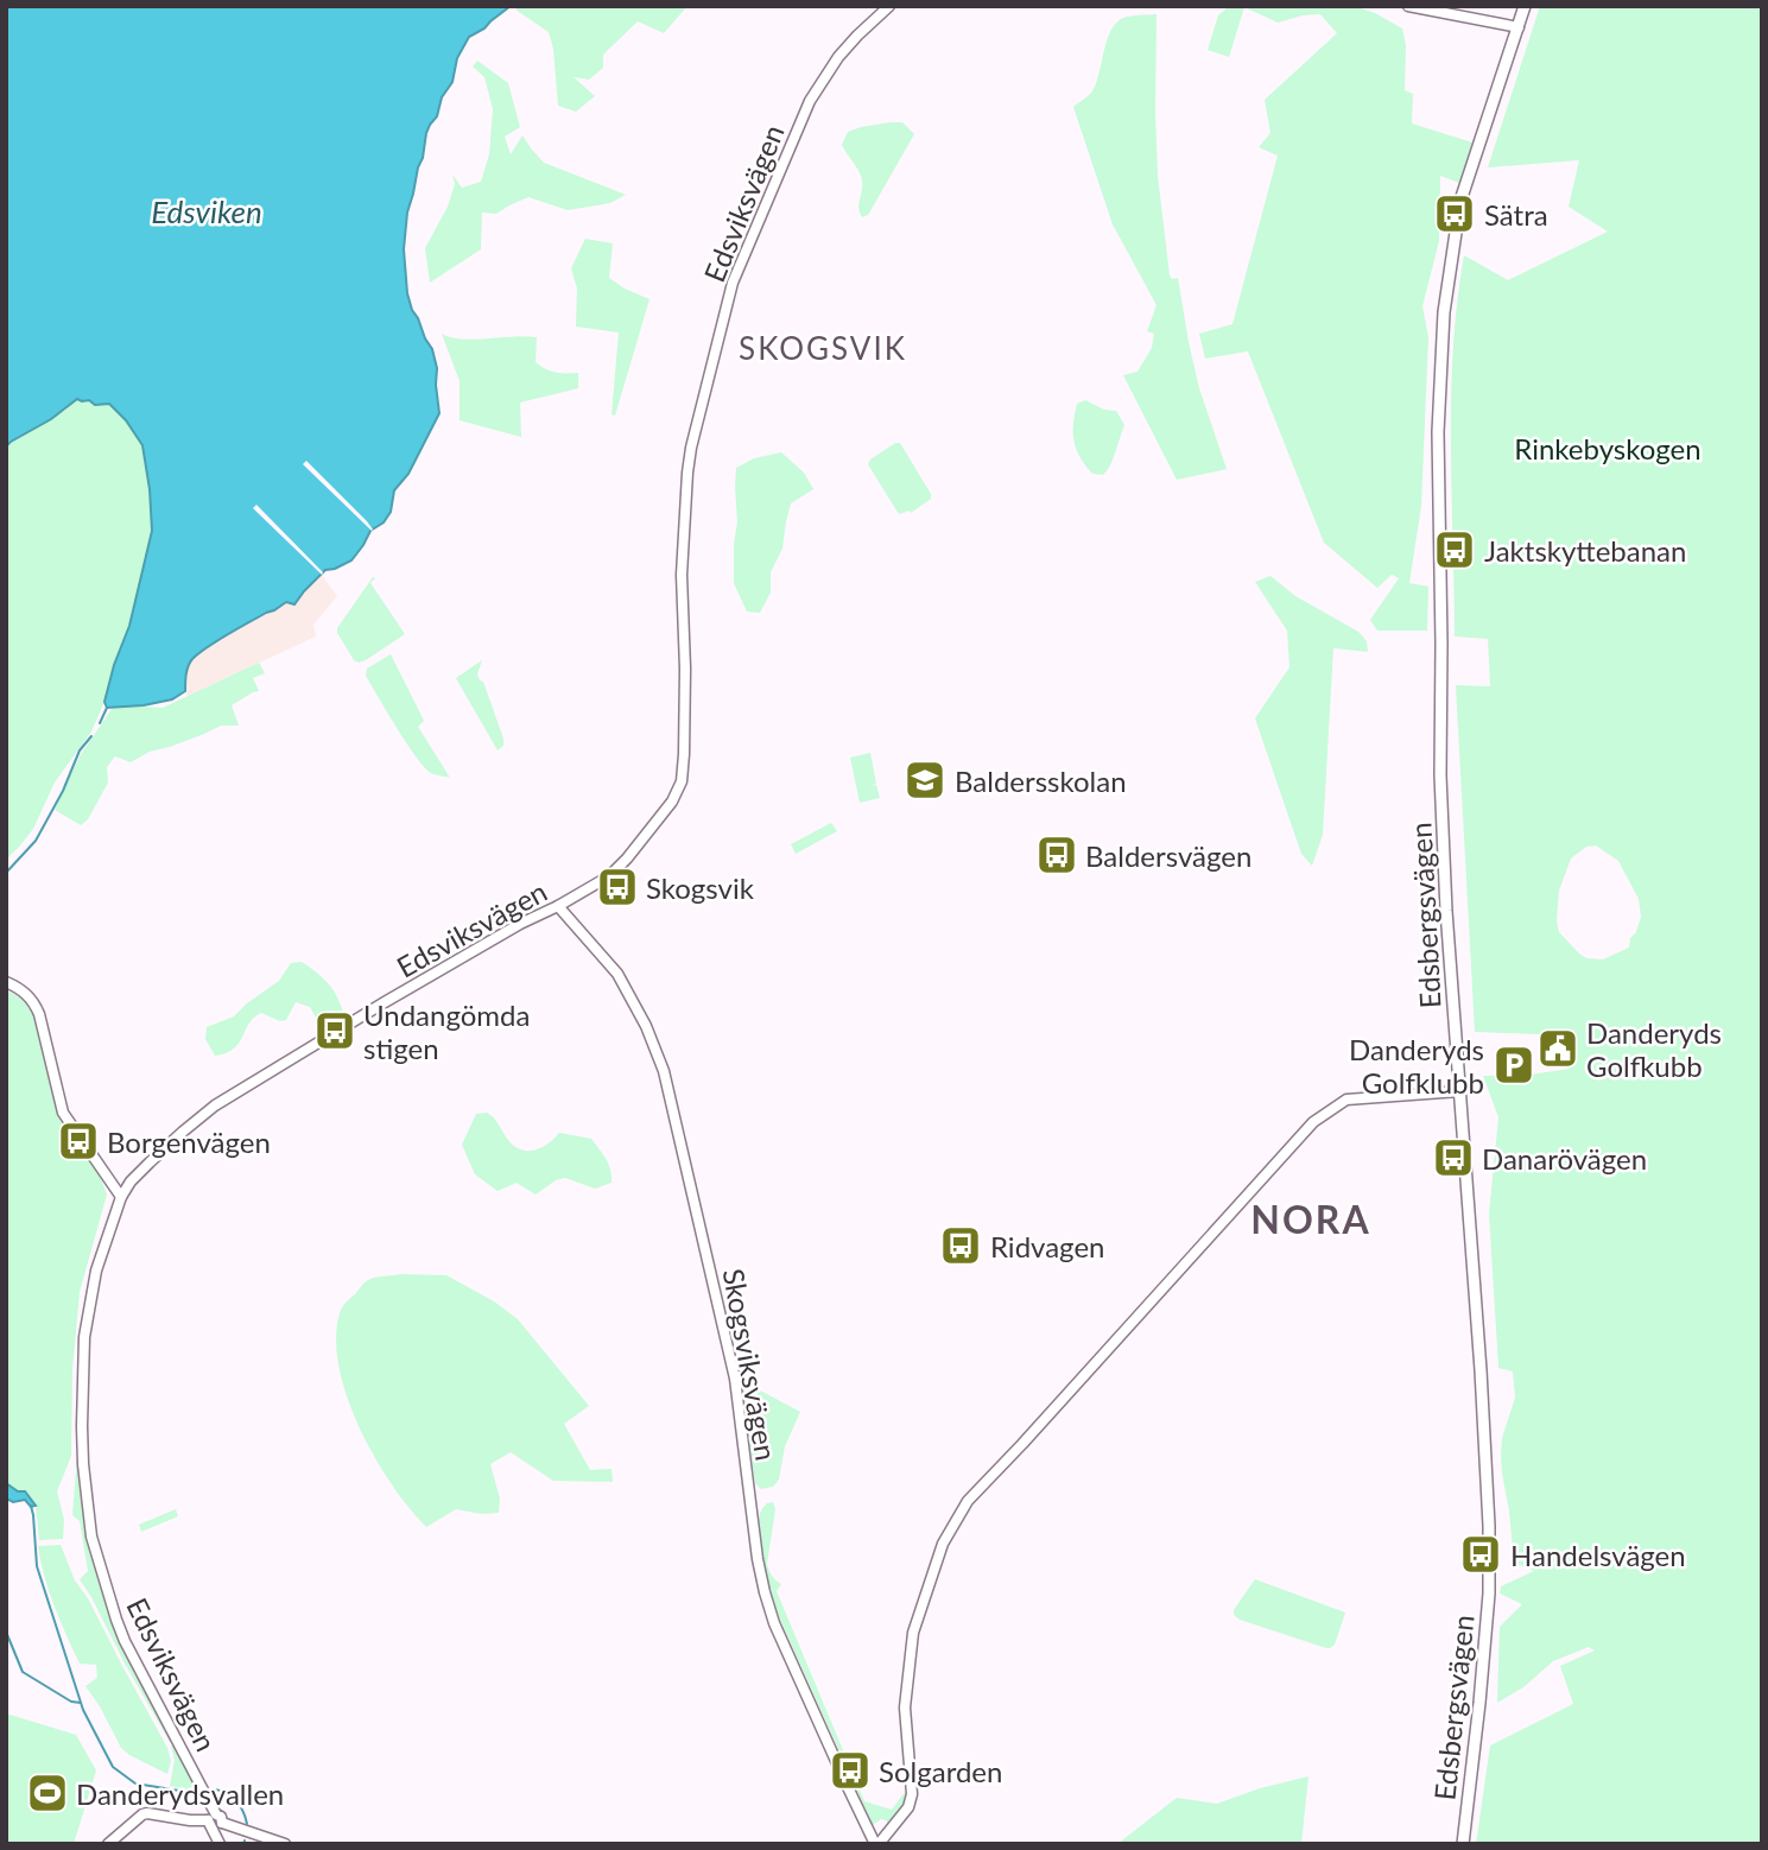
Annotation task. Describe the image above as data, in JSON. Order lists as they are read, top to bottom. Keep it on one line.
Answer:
{"streets":{"main road":["Edsbergsvägen"],"street":["Edsviksvägen","Skogsviksvägen"]},"crossings":[["Edsviksvägen","Skogsviksvägen"]],"districts":["SKOGSVIK","NORA"],"water":["Edsviken"],"parks":["Rinkebyskogen"],"places":{"bus stop":["Sätra","Jaktskyttebanan","Baldersvägen","Skogsvik","Undangömda stigen","Borgenvägen","Danarövägen","Ridvagen","Handelsvägen","Solgarden"],"school or university":["Baldersskolan"],"public building":["Danderyds Golfkubb"],"parking":["Danderyds Golfklubb"],"sports":["Danderydsvallen"]}}
